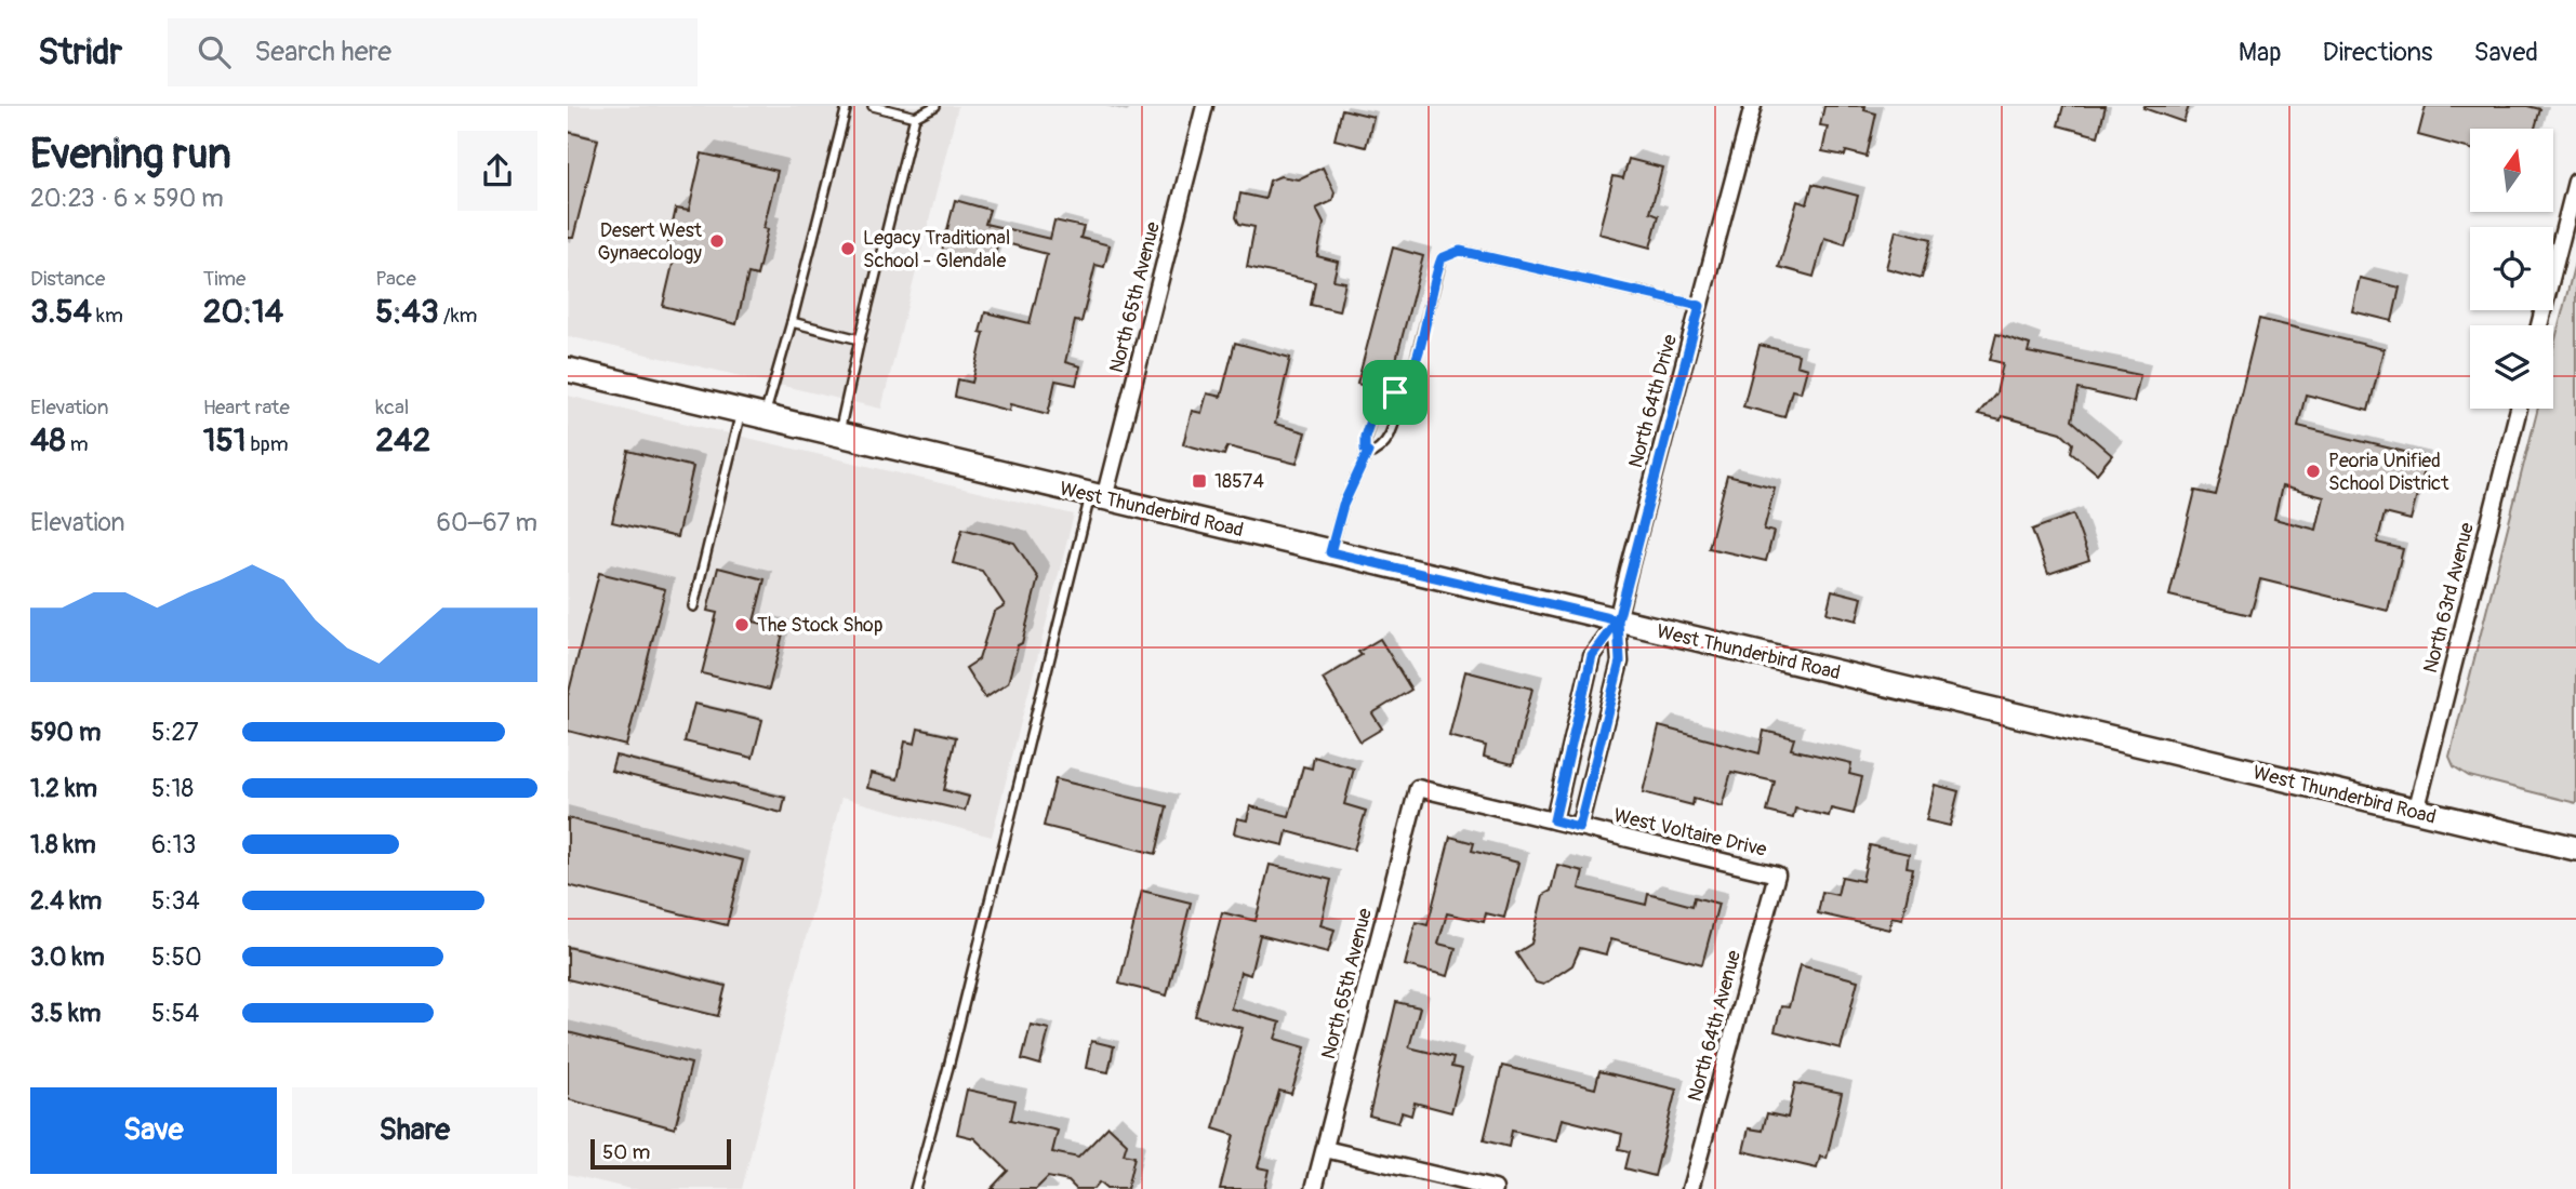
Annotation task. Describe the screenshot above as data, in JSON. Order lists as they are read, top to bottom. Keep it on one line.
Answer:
{"streets":{"main road":["West Thunderbird Road"],"street":["North 65th Avenue","North 64th Drive","North 63rd Avenue","West Voltaire Drive","North 64th Avenue"]},"crossings":[["North 65th Avenue","West Thunderbird Road"],["North 65th Avenue","West Voltaire Drive"],["North 64th Drive","West Thunderbird Road"],["North 64th Drive","West Voltaire Drive"],["West Thunderbird Road","North 63rd Avenue"],["West Voltaire Drive","North 64th Avenue"]],"places":{"other":["Desert West Gynaecology","Legacy Traditional School - Glendale","Peoria Unified School District","The Stock Shop"],"transit":["18574"]},"scale_bar":"50 m","north":"top","page":{"header":"Stridr","search":"Search here","nav":["Map","Directions","Saved"],"heading":["Evening run","20:23 · 6 × 590 m"],"stats":[["Distance","3.54 km"],["Time","20:14"],["Pace","5:43 /km"],["Elevation","48 m"],["Heart rate","151 bpm"],["kcal","242"]],"chart":["Elevation","60–67 m"],"list":[{"name":"590 m","note":"5:27"},{"name":"1.2 km","note":"5:18"},{"name":"1.8 km","note":"6:13"},{"name":"2.4 km","note":"5:34"},{"name":"3.0 km","note":"5:50"},{"name":"3.5 km","note":"5:54"}],"buttons":["Save","Share"],"scale":"50 m"}}
